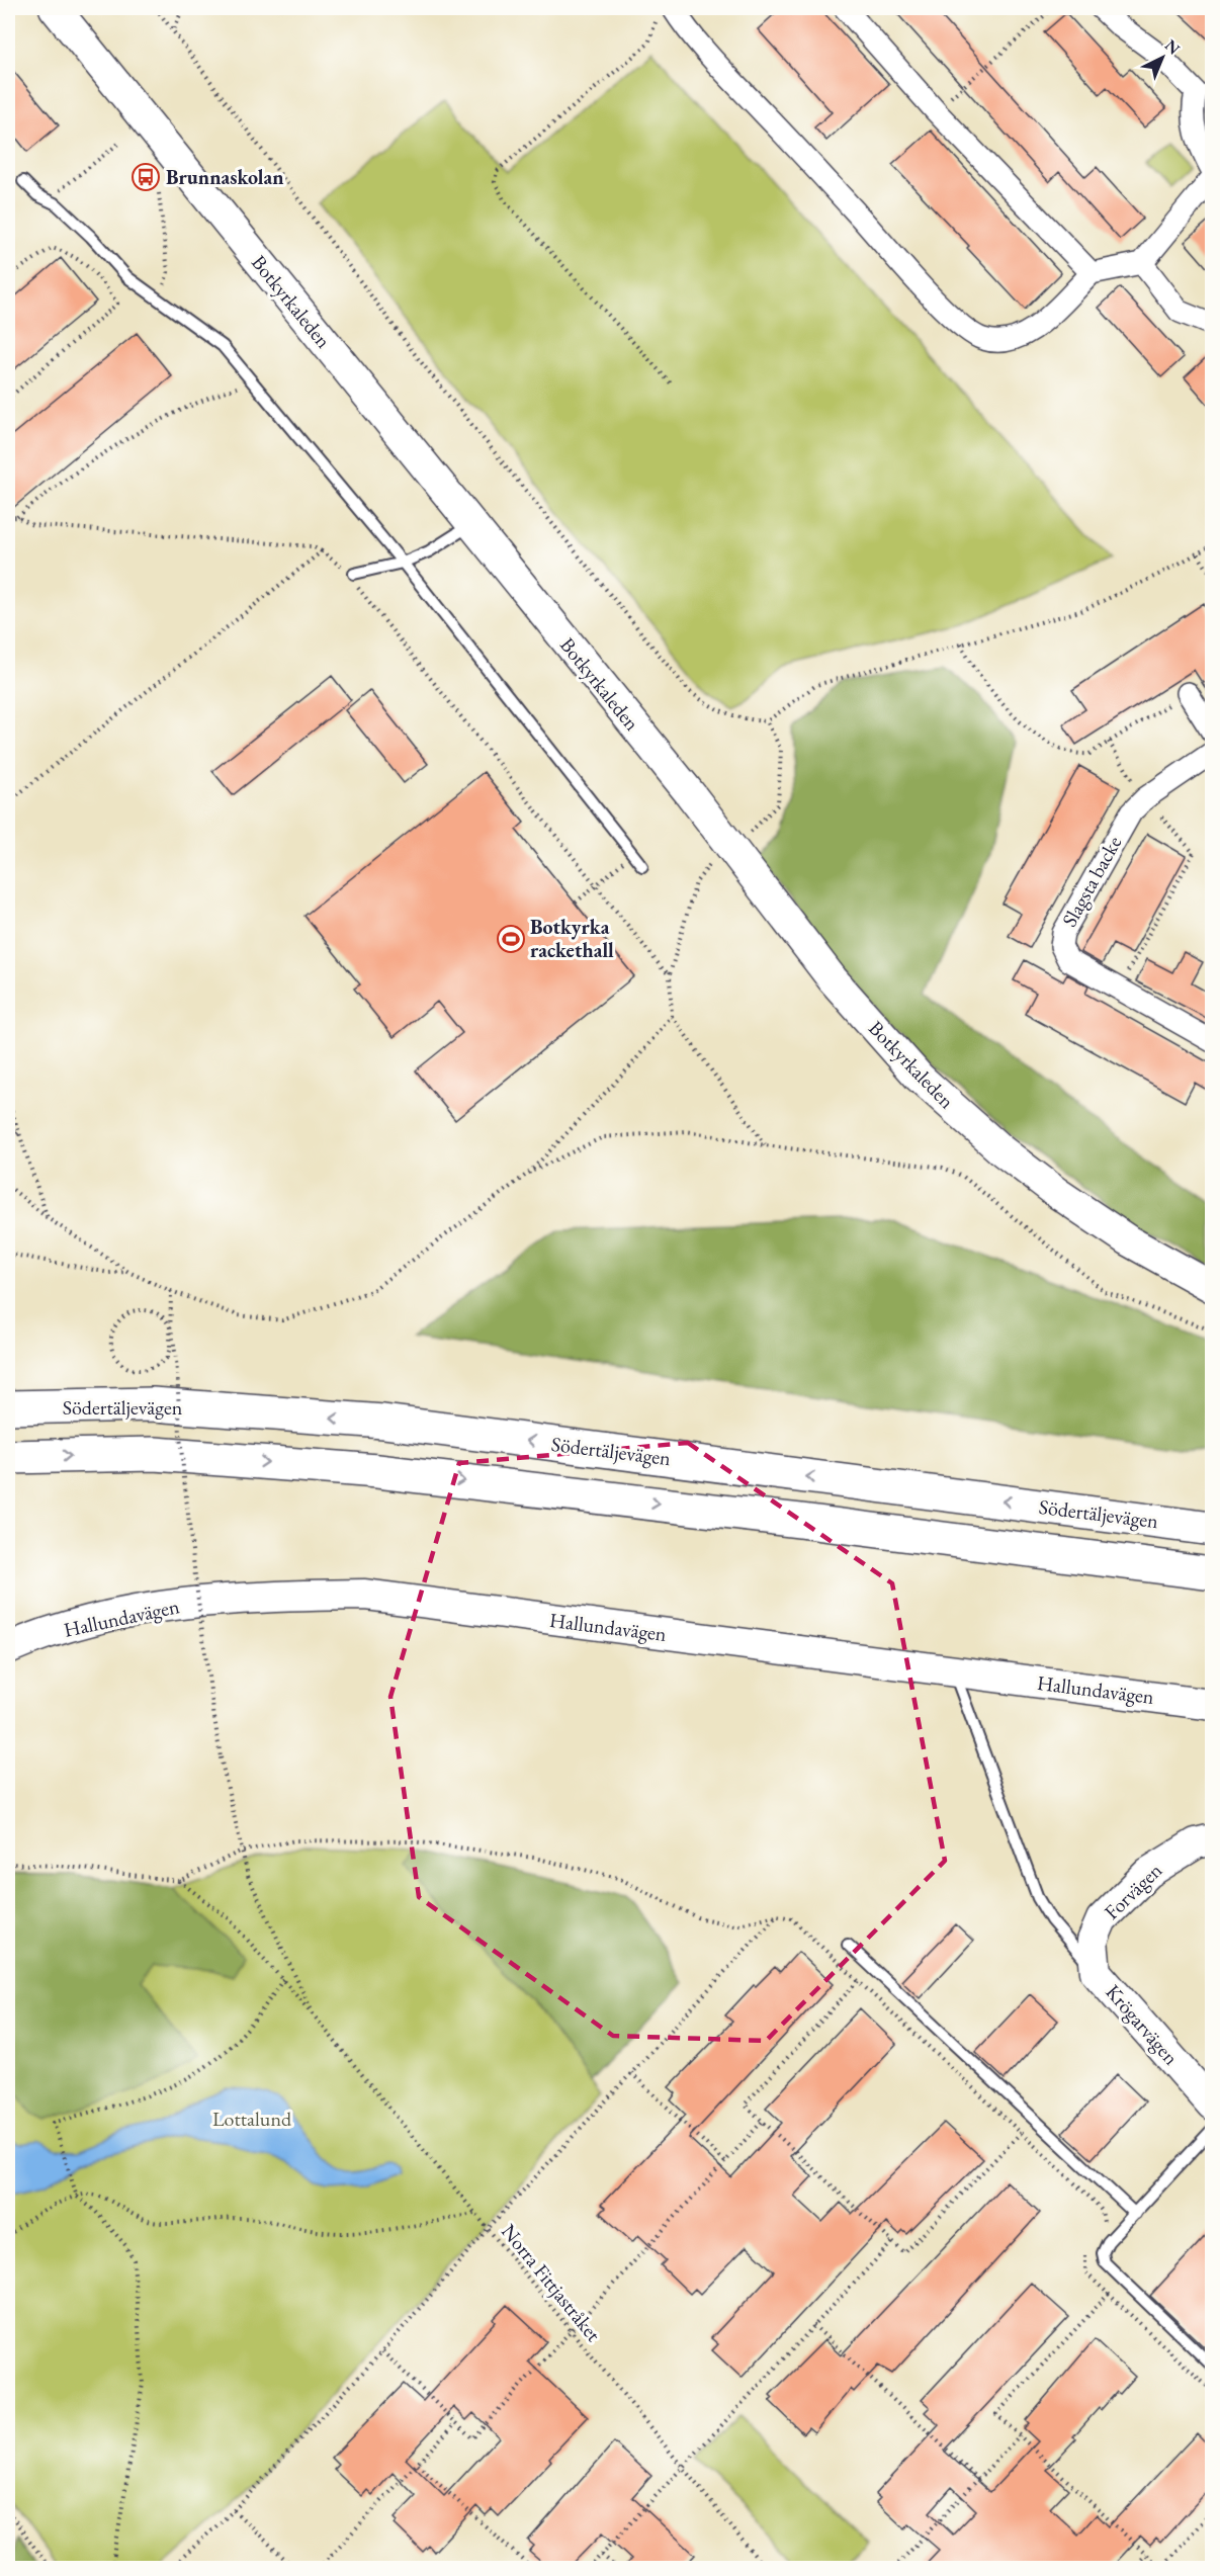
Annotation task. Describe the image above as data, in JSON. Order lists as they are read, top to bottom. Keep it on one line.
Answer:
{"streets":{"highway":["Södertäljevägen"],"main road":["Botkyrkaleden","Hallundavägen","Forvägen","Krögarvägen"],"street":["Slagsta backe"],"path":["Norra Fittjastråket"]},"crossings":[["Forvägen","Krögarvägen"]],"parks":["Lottalund"],"places":{"bus stop":["Brunnaskolan"],"sports":["Botkyrka rackethall"]},"north":"top right"}
